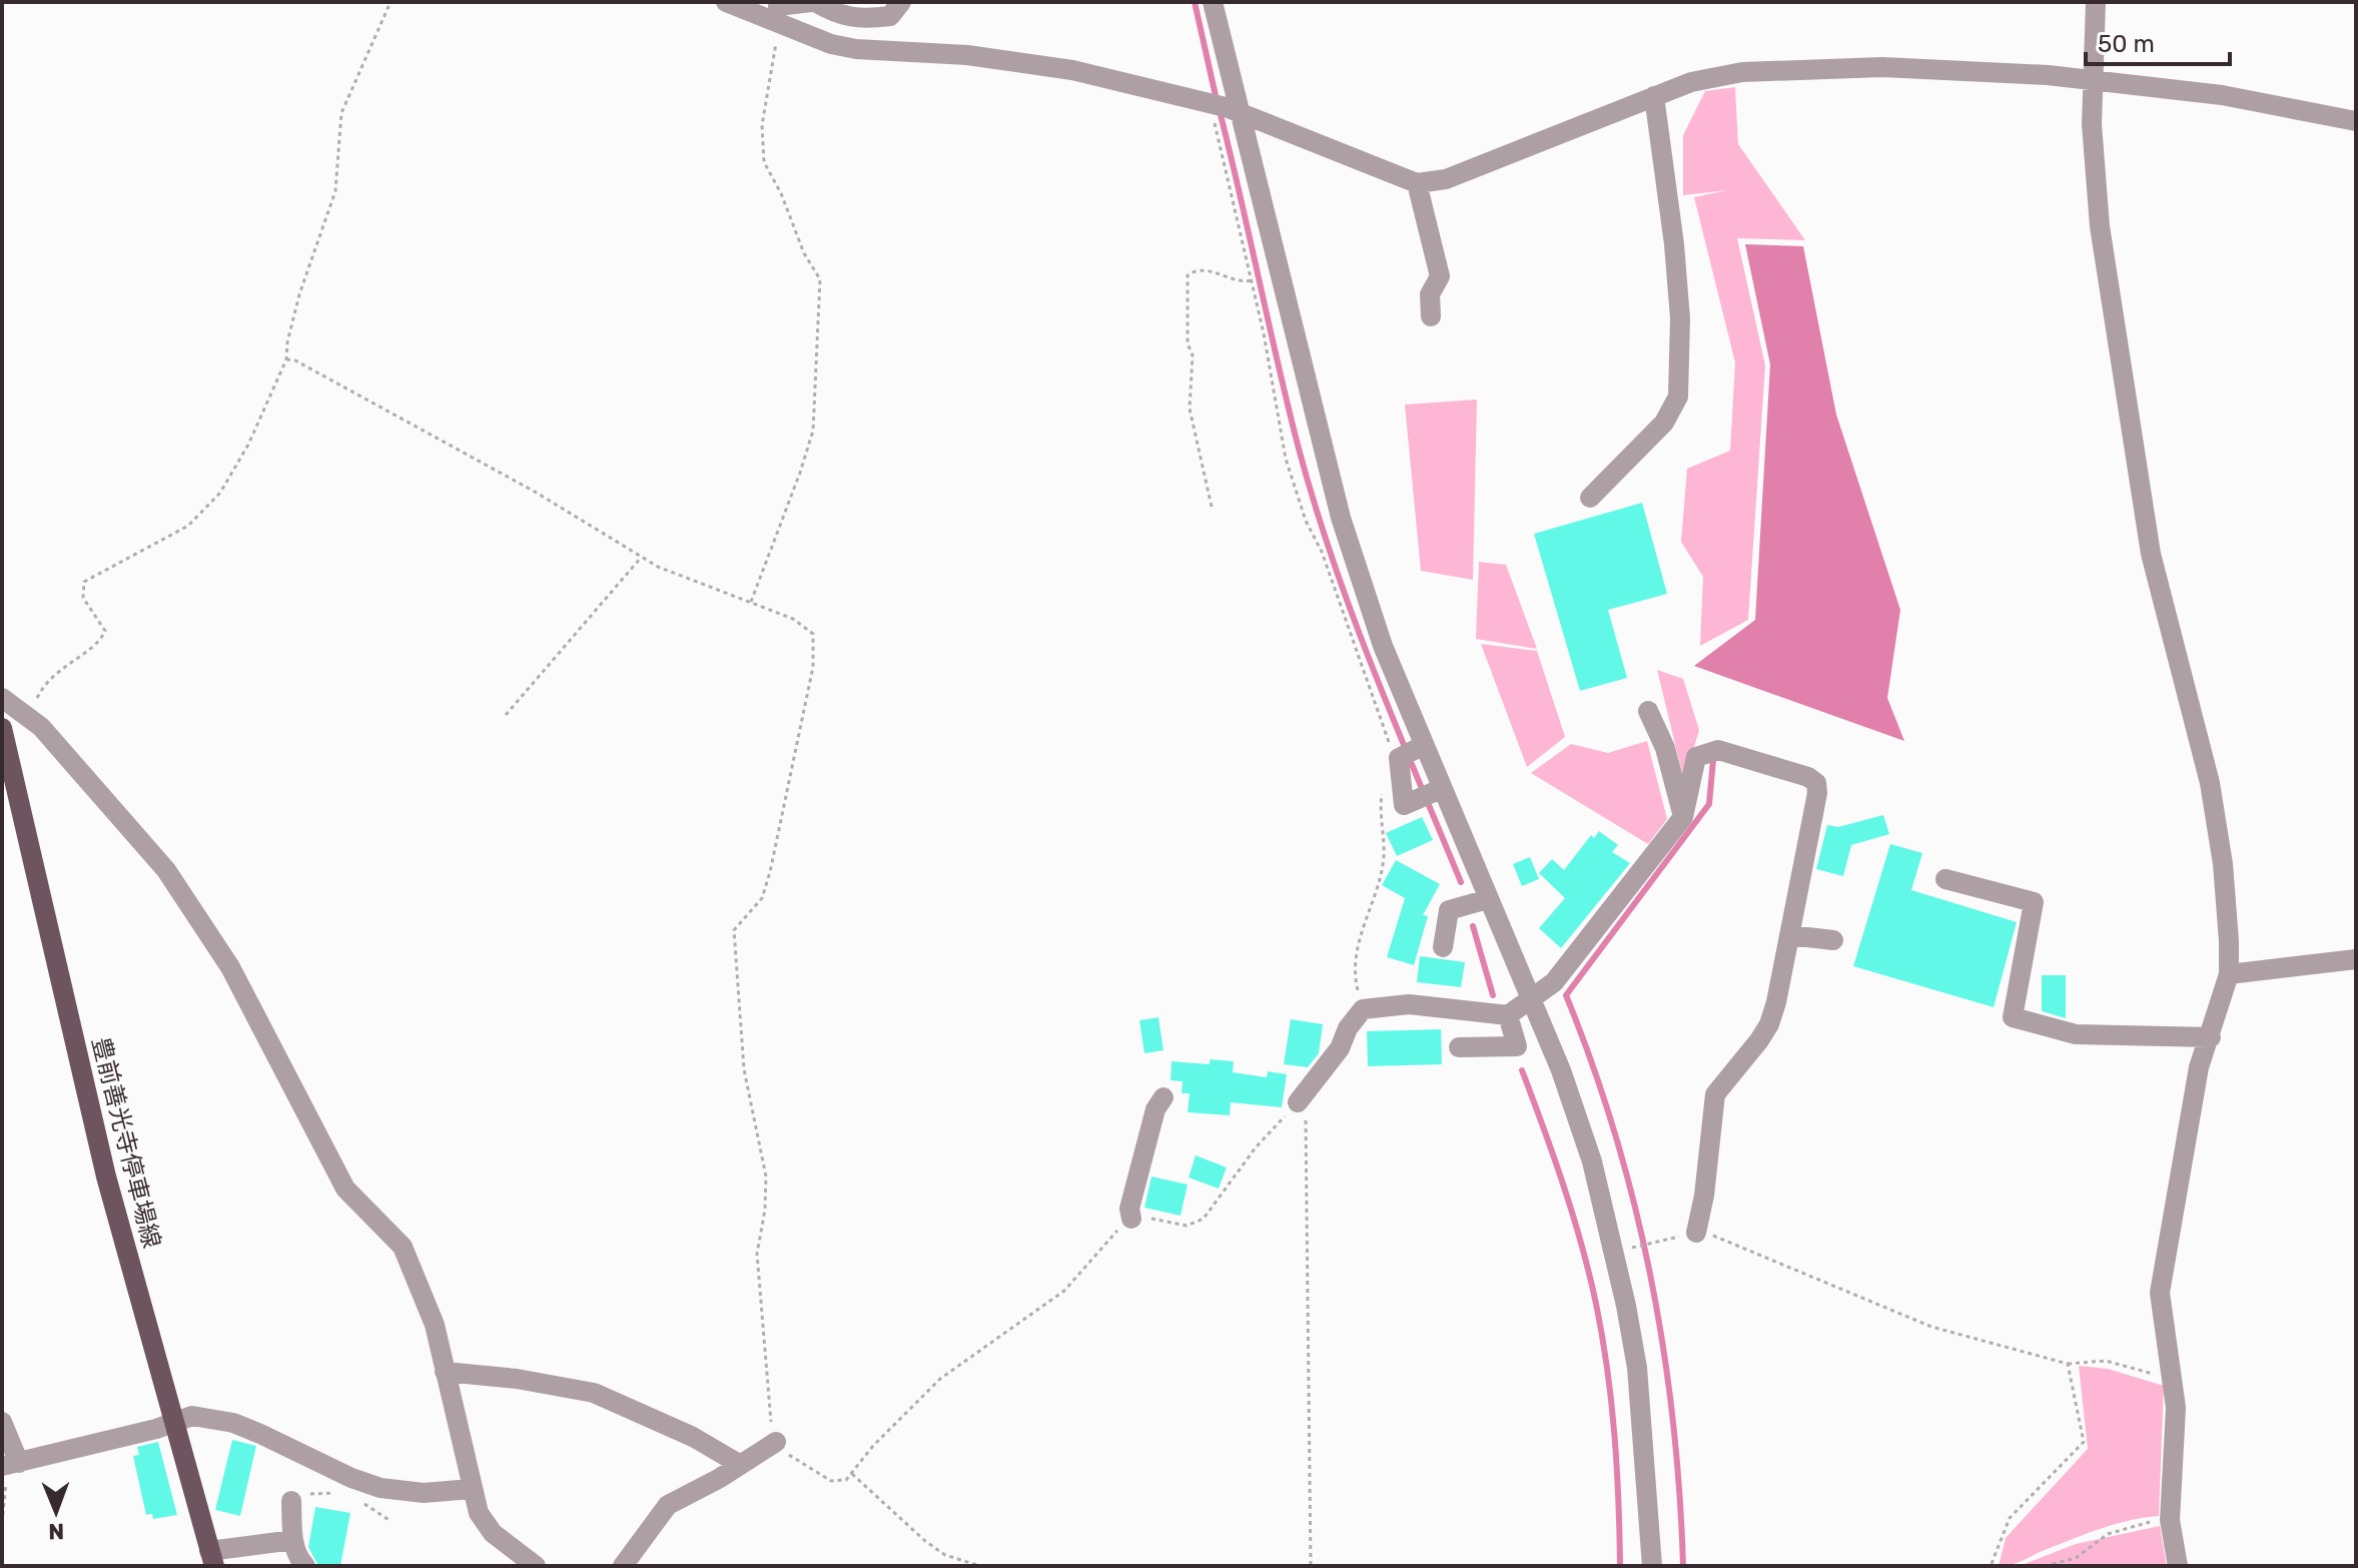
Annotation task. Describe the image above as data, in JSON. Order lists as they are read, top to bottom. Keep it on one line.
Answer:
{"streets":{"main road":["豊前善光寺停車場線"]},"scale_bar":"50 m","north":"bottom"}
